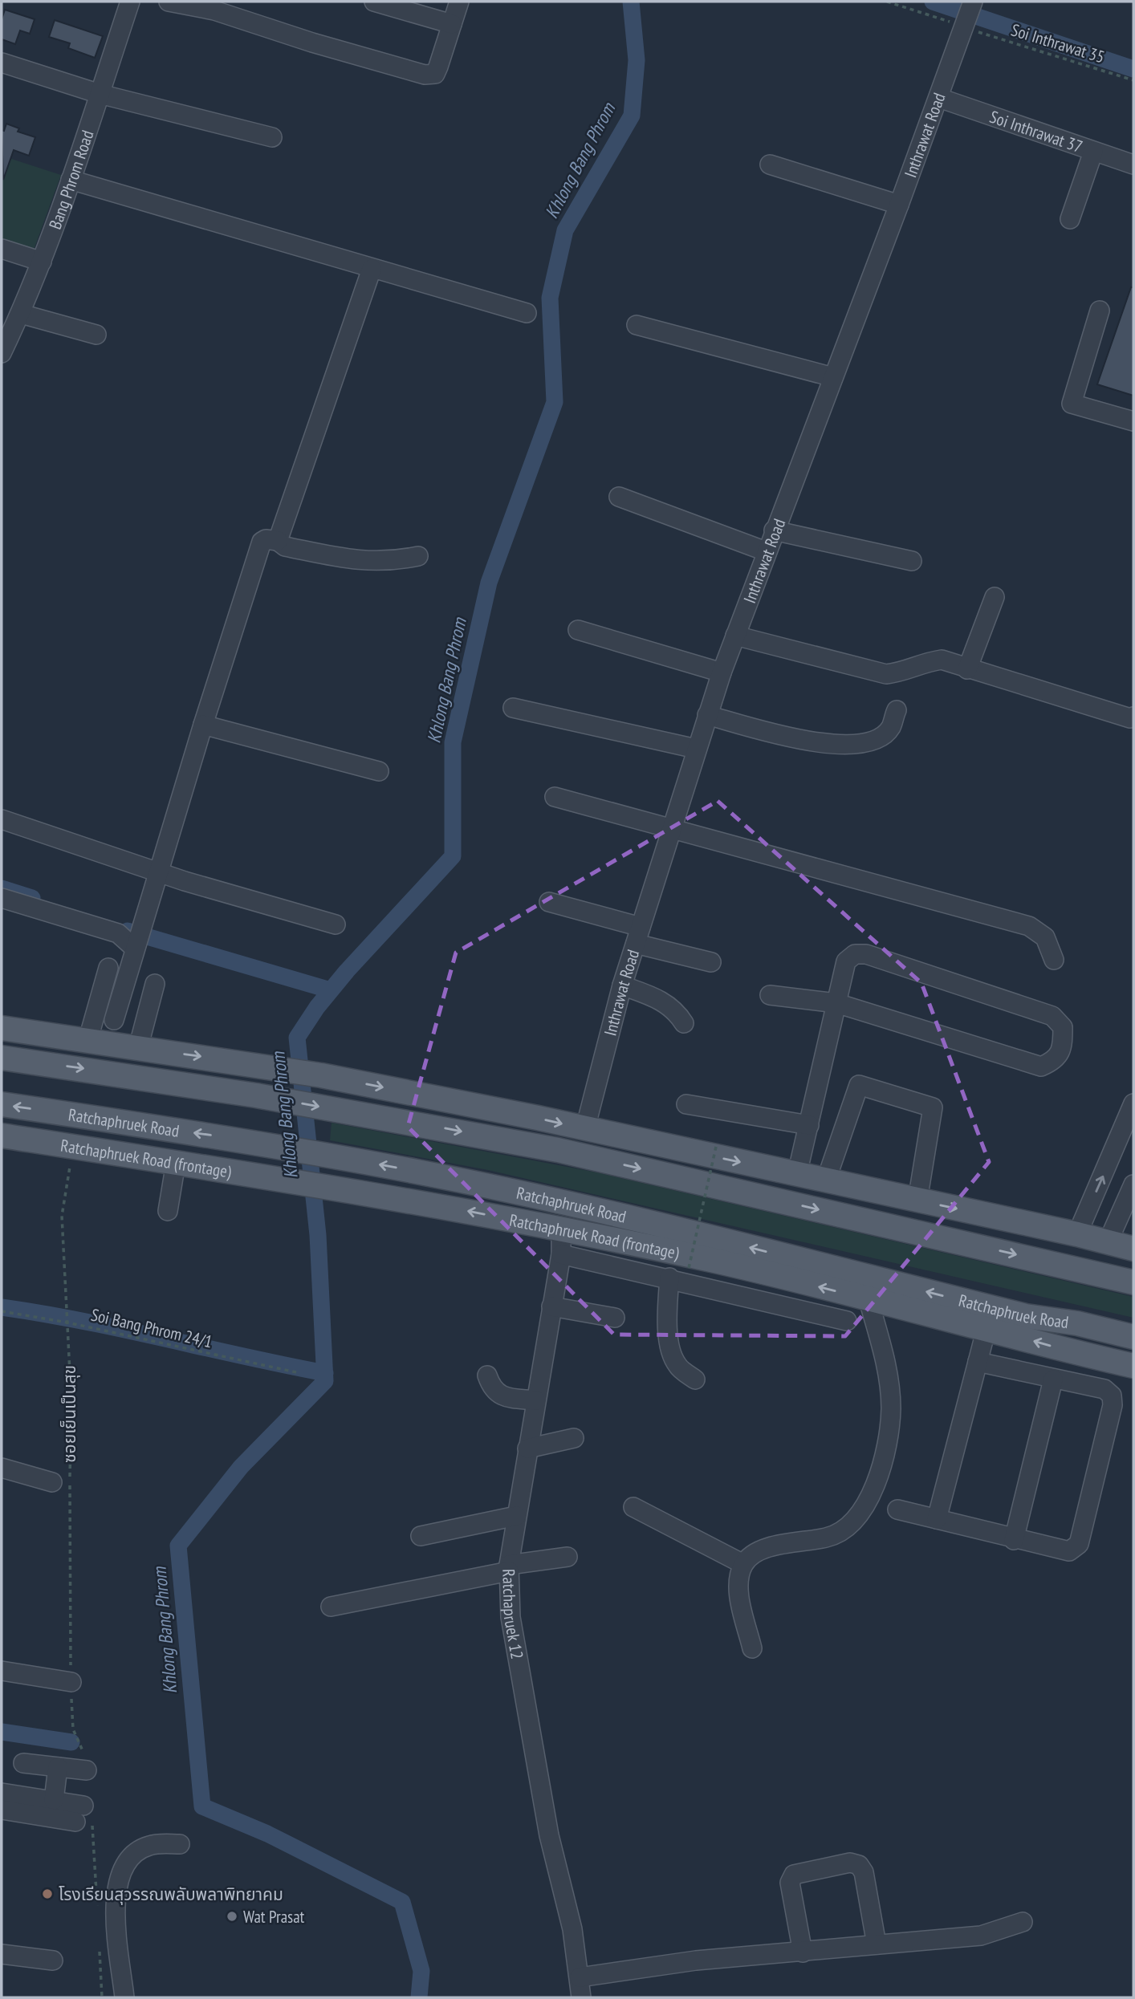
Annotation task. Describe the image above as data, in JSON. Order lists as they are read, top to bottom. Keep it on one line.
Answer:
{"streets":{"main road":["Ratchaphruek Road","Ratchaphruek Road (frontage)"],"street":["Soi Inthrawat 37","Inthrawat Road","Bang Phrom Road","Ratchapruek 12"],"path":["Soi Inthrawat 35","Soi Bang Phrom 24/1","ซอยเย็นเป็นสุข"]},"crossings":[["Soi Inthrawat 35","Inthrawat Road"],["Soi Inthrawat 37","Inthrawat Road"],["Ratchaphruek Road (frontage)","ซอยเย็นเป็นสุข"],["Ratchaphruek Road (frontage)","Ratchapruek 12"],["Soi Bang Phrom 24/1","ซอยเย็นเป็นสุข"]],"water":["Khlong Bang Phrom"],"places":["โรงเรียนสุวรรณพลับพลาพิทยาคม","Wat Prasat"]}
